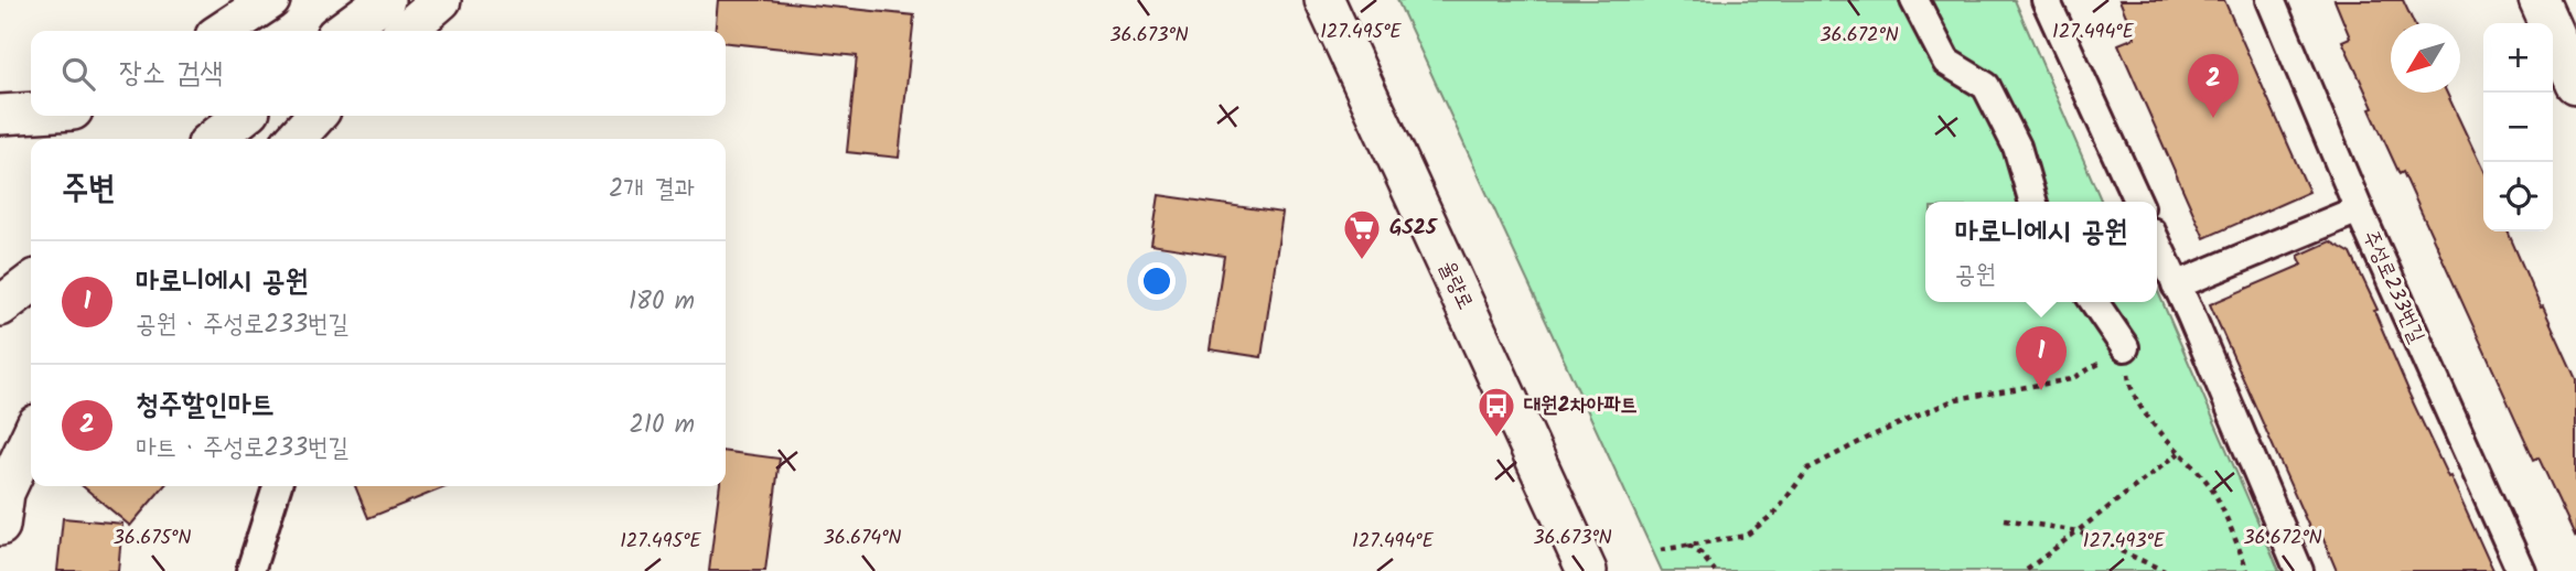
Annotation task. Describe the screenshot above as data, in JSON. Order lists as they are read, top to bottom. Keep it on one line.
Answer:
{"streets":{"street":["율량로","주성로233번길"]},"places":{"supermarket":["GS25"],"bus stop":["대원2차아파트"]},"north":"bottom left","page":{"map_buttons":["+","−"],"search":"장소 검색","pins":["2","1"],"heading":["주변","2개 결과"],"popup":["마로니에시 공원","공원"],"list":[{"mark":"1","name":"마로니에시 공원","note":"공원 · 주성로233번길","value":"180 m"},{"mark":"2","name":"청주할인마트","note":"마트 · 주성로233번길","value":"210 m"}]},"coordinates":["127.495°E","127.494°E","36.673°N","36.672°N","36.675°N","36.674°N","127.493°E"]}
